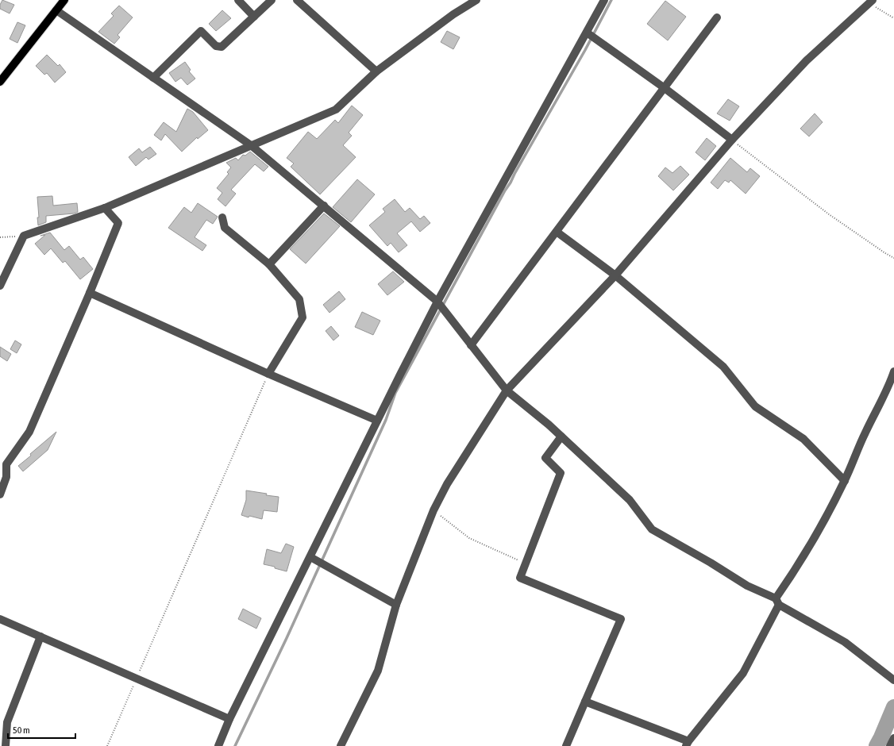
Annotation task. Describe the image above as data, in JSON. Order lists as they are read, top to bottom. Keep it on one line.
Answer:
{"scale_bar":"50 m"}
